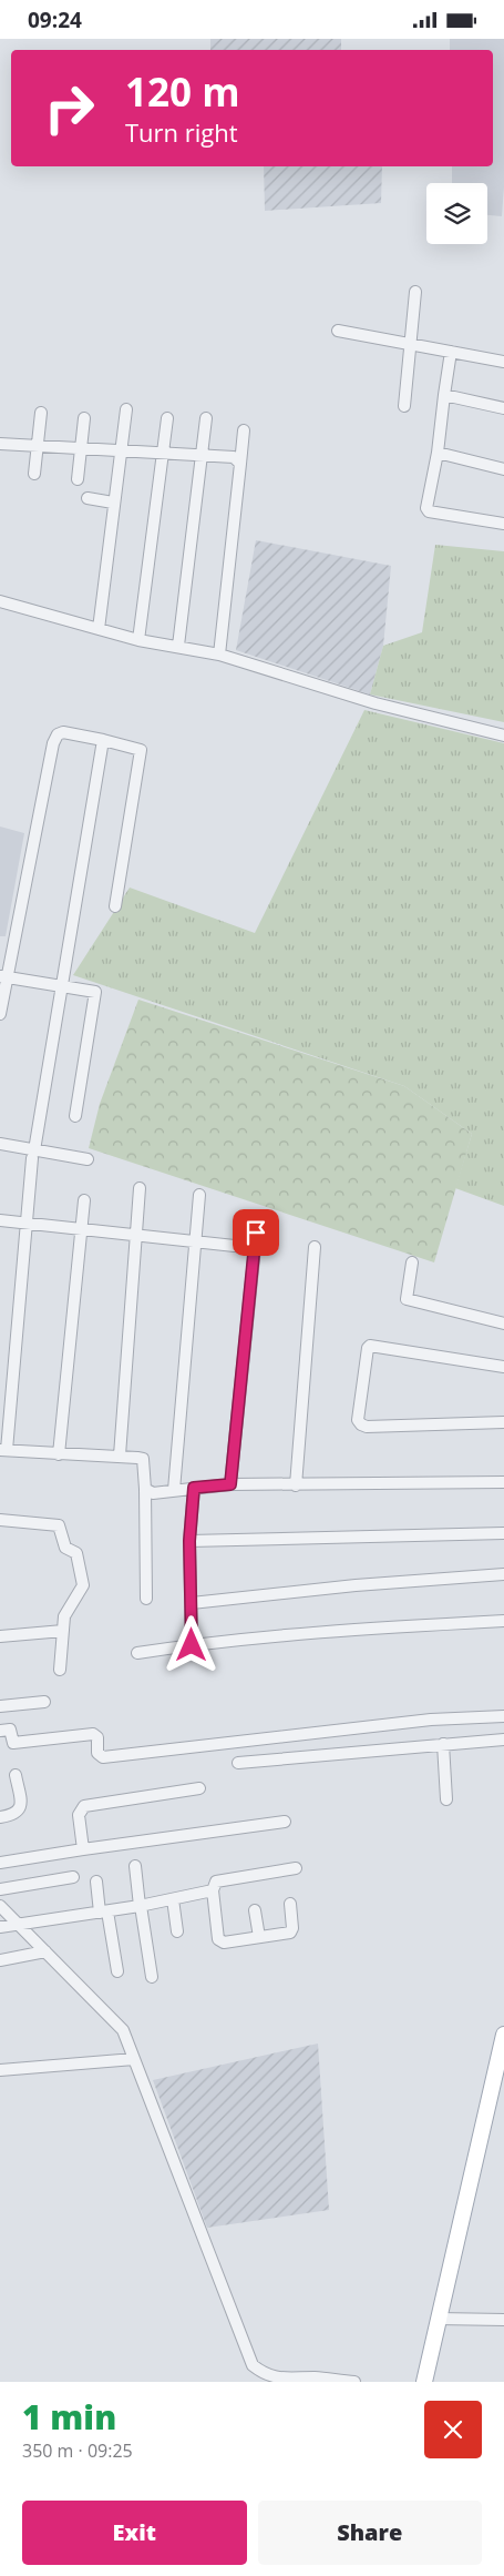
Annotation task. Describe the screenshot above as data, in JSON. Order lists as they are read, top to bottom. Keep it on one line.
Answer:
{"page":{"status":"09:24","turn":["120 m","Turn right"],"heading":["1 min","350 m · 09:25"],"buttons":["Exit","Share"]}}
